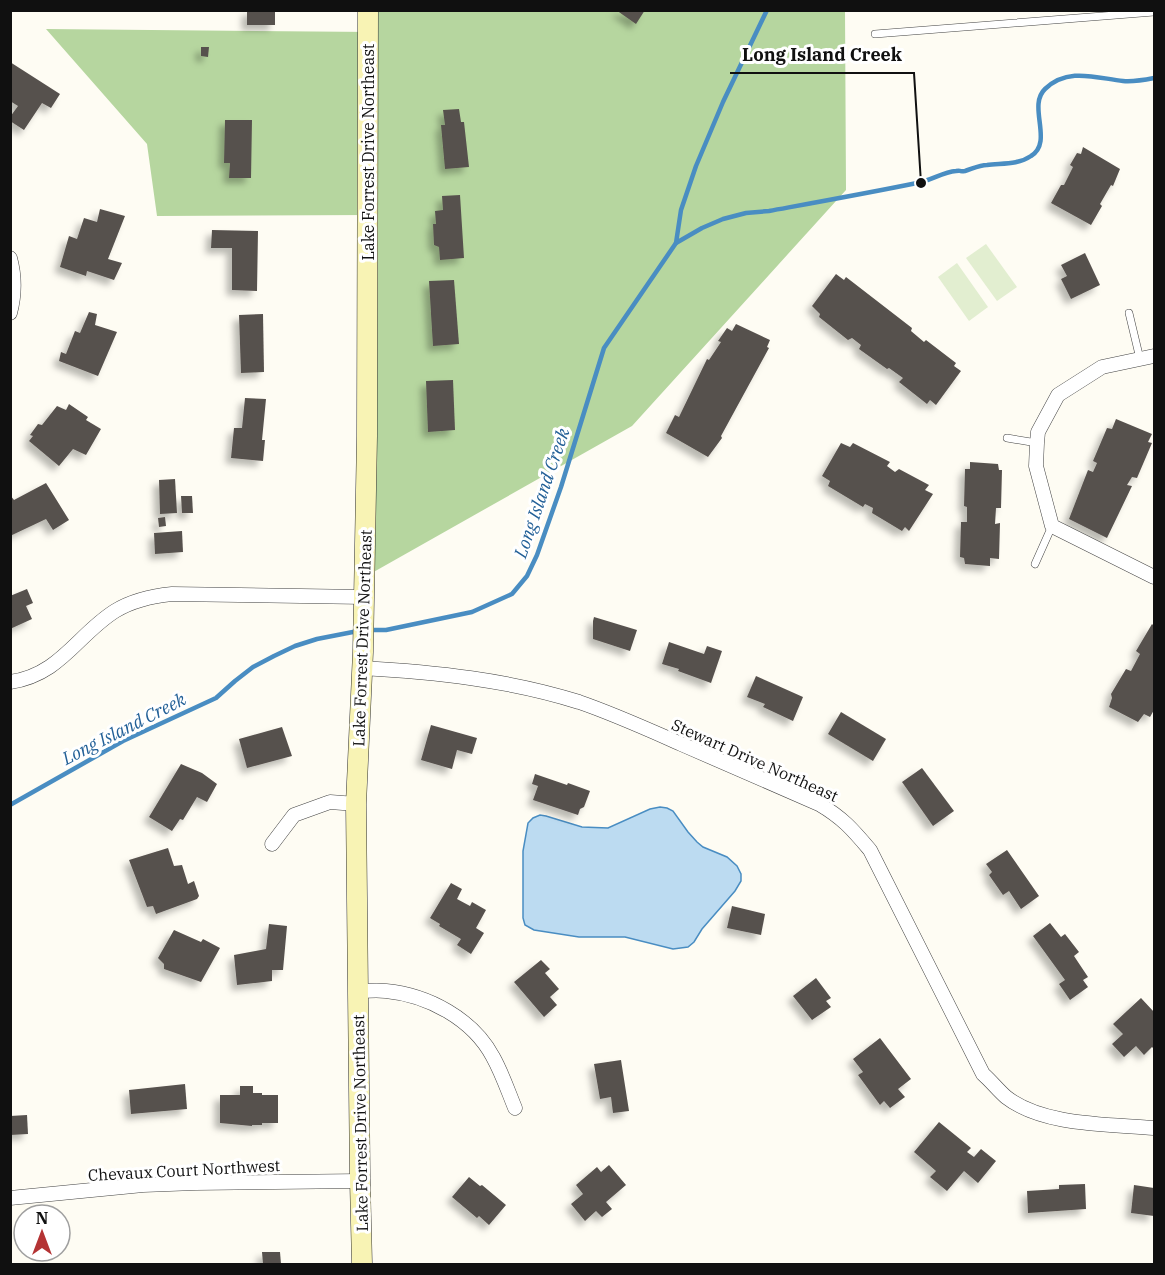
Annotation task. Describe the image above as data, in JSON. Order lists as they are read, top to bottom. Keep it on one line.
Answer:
{"streets":{"street":["Lake Forrest Drive Northeast","Stewart Drive Northeast","Chevaux Court Northwest"]},"crossings":[["Lake Forrest Drive Northeast","Stewart Drive Northeast"],["Lake Forrest Drive Northeast","Chevaux Court Northwest"]],"water":["Long Island Creek"],"places":["Long Island Creek"],"north":"top"}
